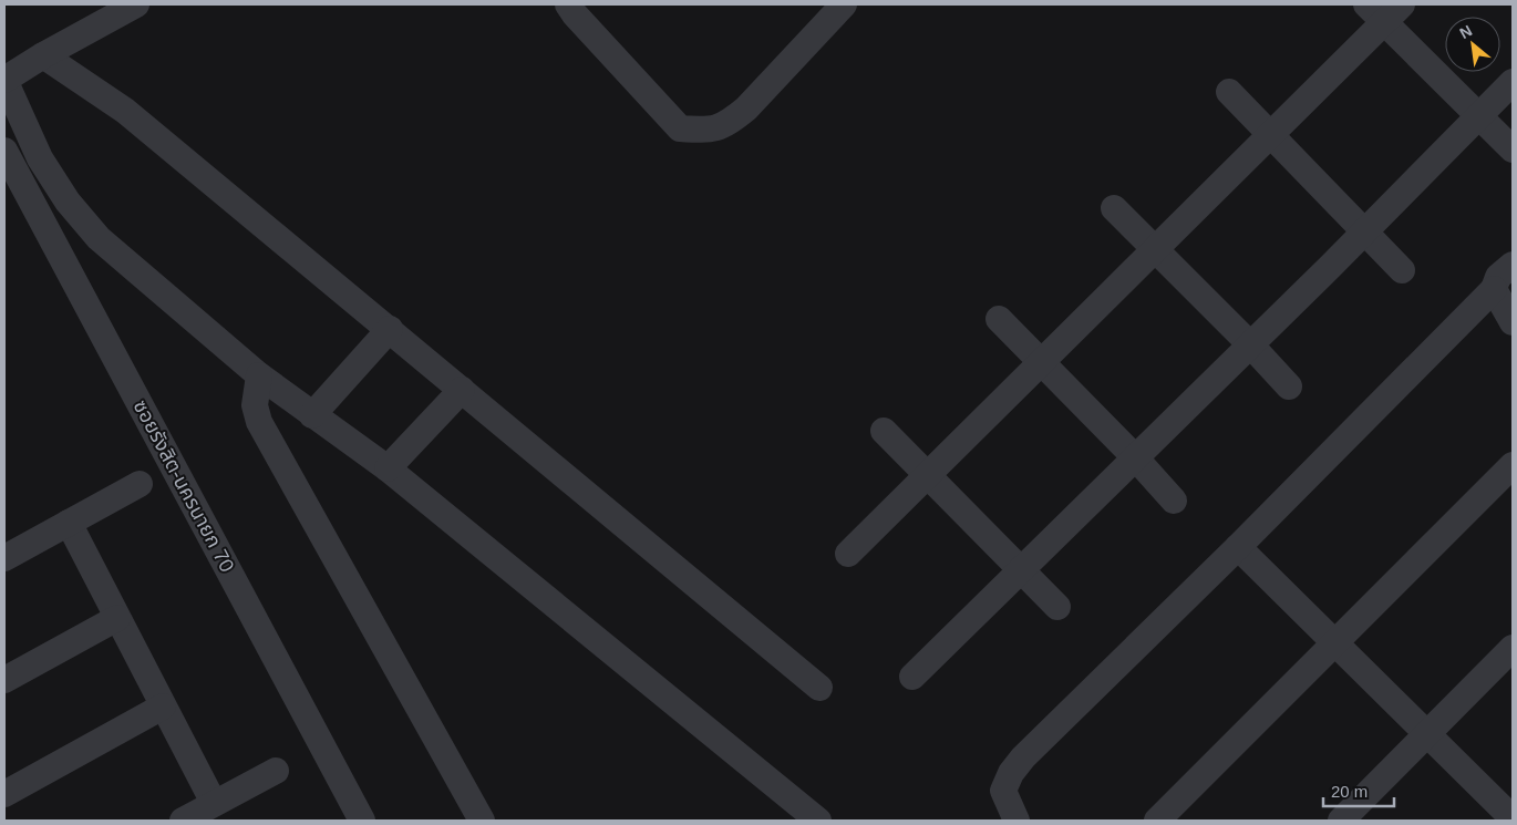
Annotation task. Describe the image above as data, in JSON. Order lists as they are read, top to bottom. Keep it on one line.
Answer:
{"streets":{"street":["ซอยรังสิต-นครนายก 70"]},"scale_bar":"20 m","north":"top left"}
